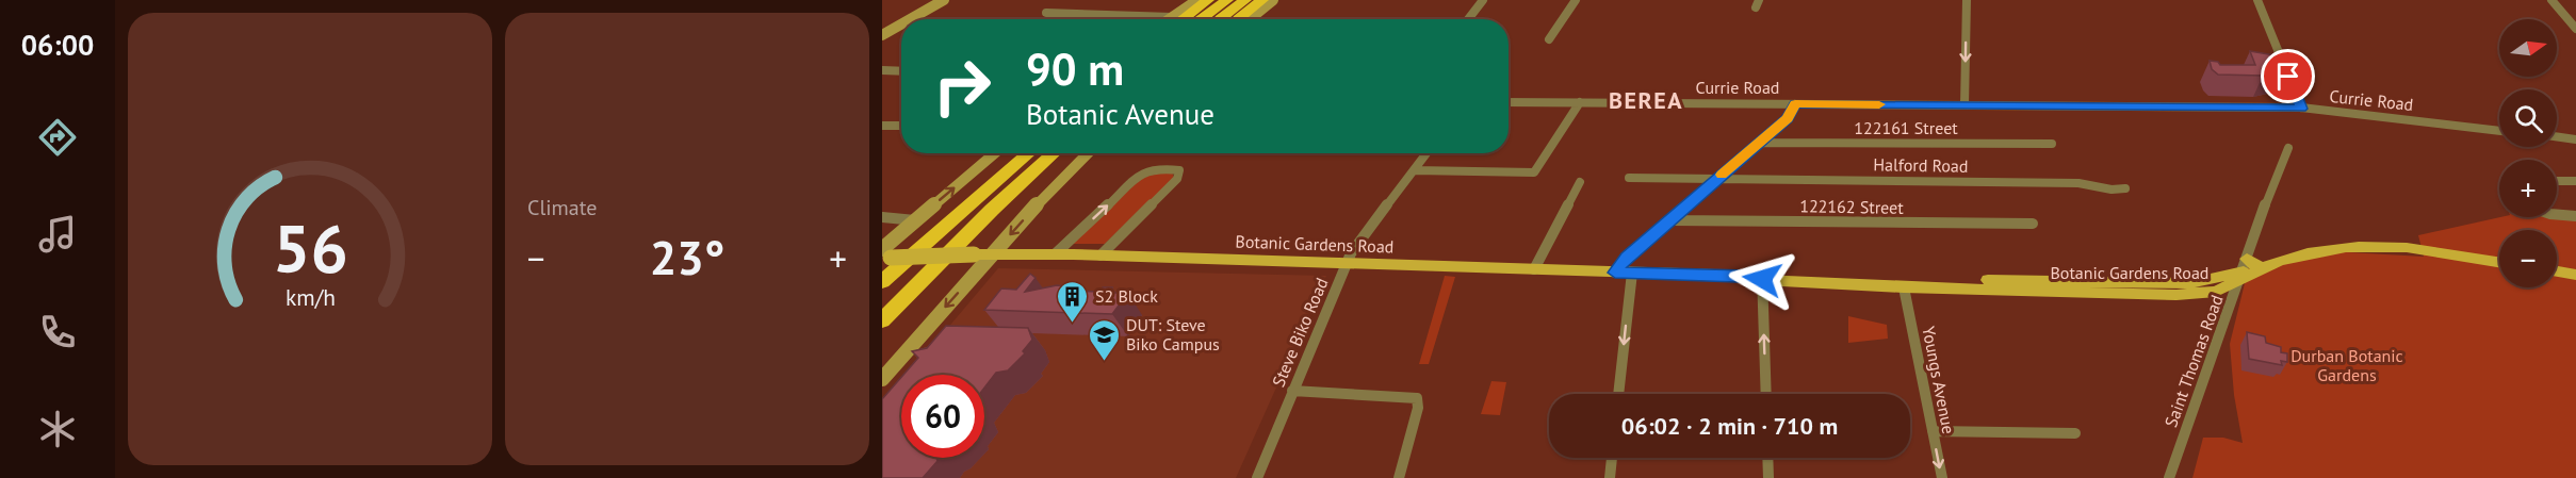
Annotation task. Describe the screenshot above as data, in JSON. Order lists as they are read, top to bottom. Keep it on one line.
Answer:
{"streets":{"main road":["Botanic Gardens Road"],"street":["Currie Road","122161 Street","Halford Road","122162 Street","Steve Biko Road","Saint Thomas Road","Youngs Avenue"]},"crossings":[["Botanic Gardens Road","Steve Biko Road"],["Botanic Gardens Road","Saint Thomas Road"],["Botanic Gardens Road","Youngs Avenue"]],"districts":["BEREA"],"parks":["Durban Botanic Gardens"],"places":{"building":["S2 Block"],"school or university":["DUT: Steve Biko Campus"]},"north":"right","page":{"tabs":"06:00","tile":"Climate","map_buttons":["+","−"],"turn":["90 m","Botanic Avenue"],"heat":["−","23°","+"],"limit":"60","trip":"06:02 · 2 min · 710 m","gauge":["56","km/h"]}}
